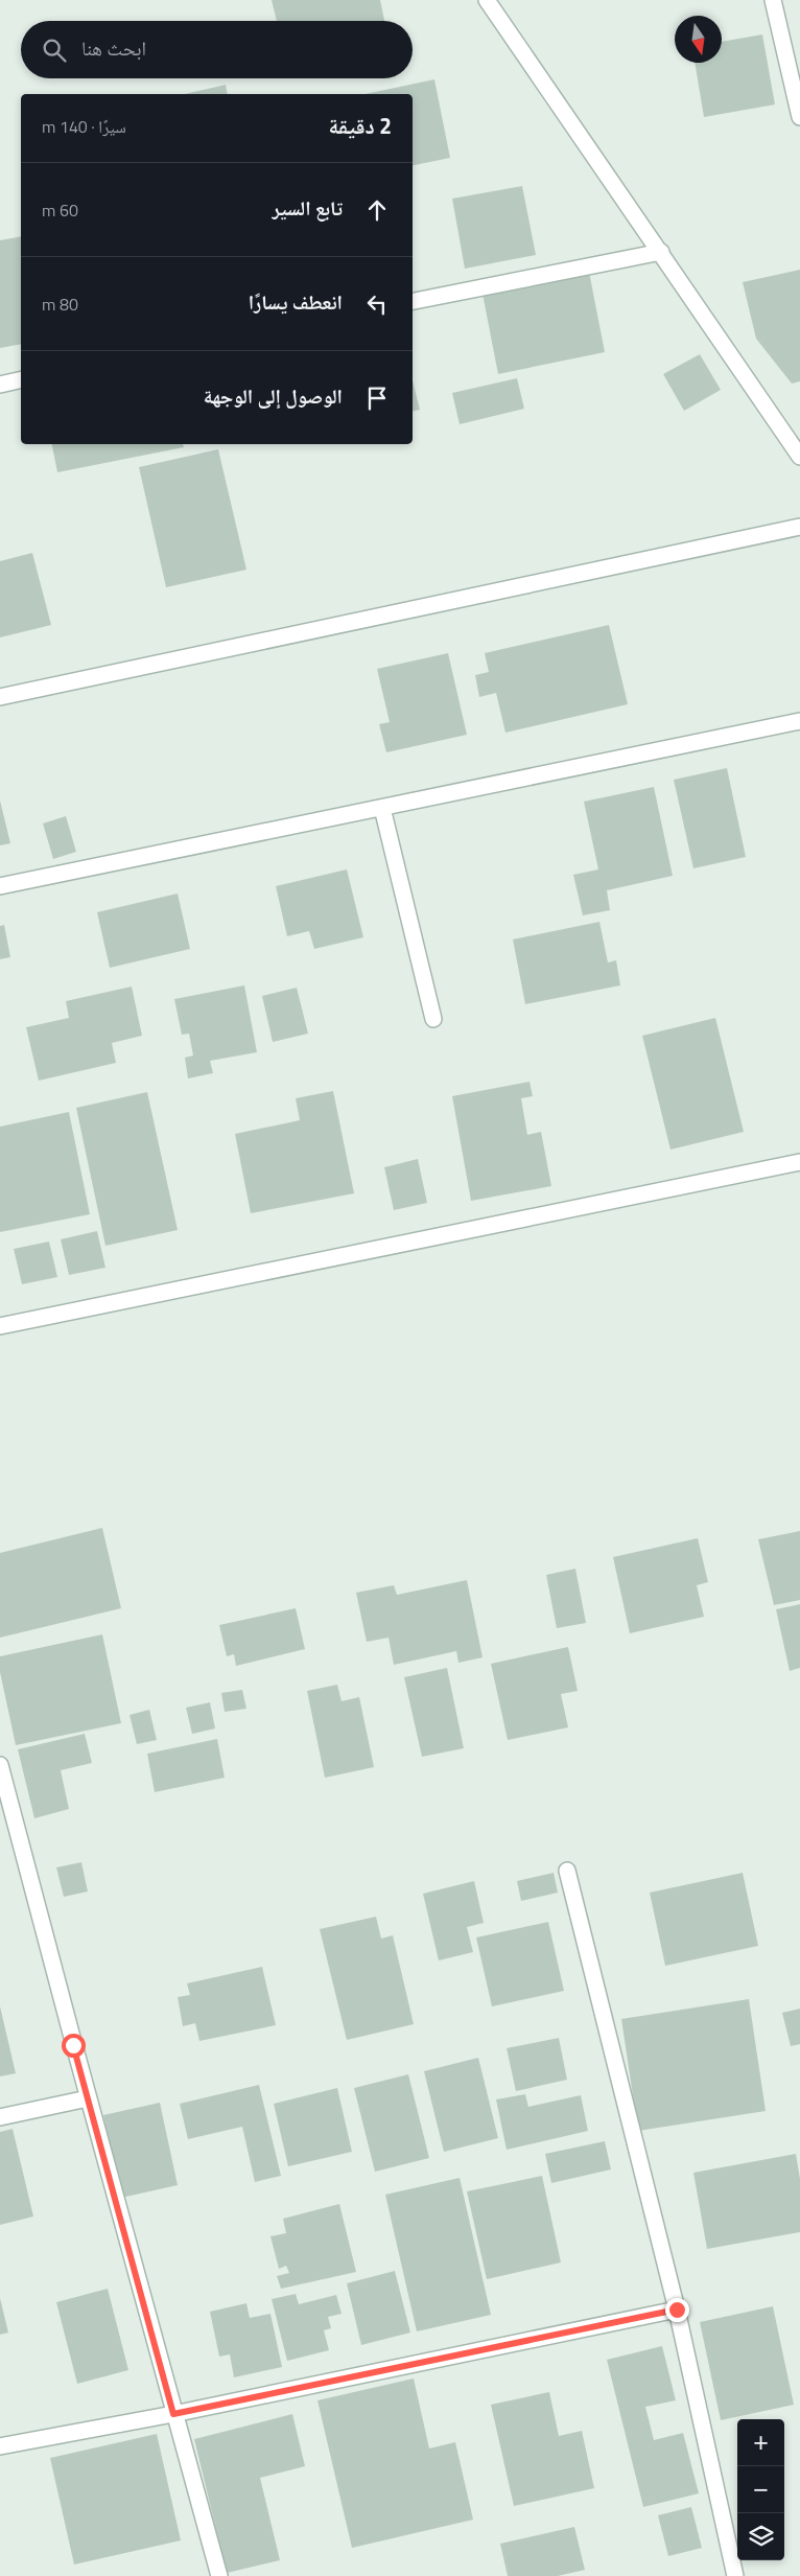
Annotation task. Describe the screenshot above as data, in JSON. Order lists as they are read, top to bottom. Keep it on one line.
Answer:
{"north":"bottom","page":{"search":"ابحث هنا","heading":["2 دقيقة","سيرًا · 140 m"],"list":[["تابع السير","60 m"],["انعطف يسارًا","80 m"],"الوصول إلى الوجهة"],"map_buttons":["+","−"]}}
